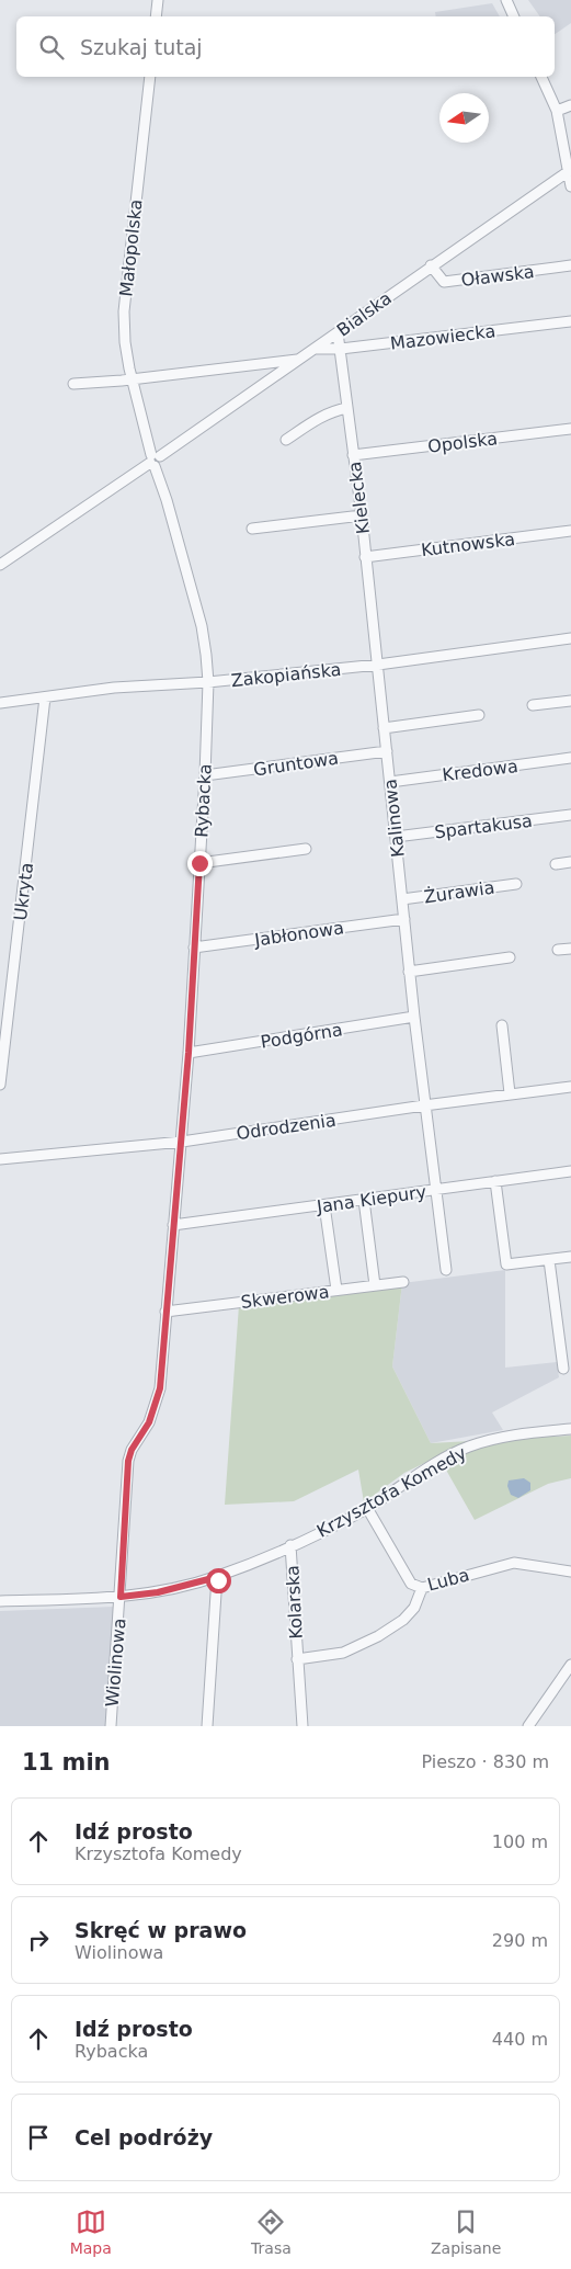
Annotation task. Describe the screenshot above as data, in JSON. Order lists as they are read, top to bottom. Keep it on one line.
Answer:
{"streets":{"street":["Małopolska","Oławska","Bialska","Mazowiecka","Opolska","Kielecka","Kutnowska","Zakopiańska","Gruntowa","Kredowa","Rybacka","Kalinowa","Spartakusa","Ukryta","Żurawia","Jabłonowa","Podgórna","Odrodzenia","Jana Kiepury","Skwerowa","Krzysztofa Komedy","Luba","Kolarska","Wiolinowa"]},"crossings":[["Małopolska","Bialska"],["Małopolska","Zakopiańska"],["Małopolska","Rybacka"],["Oławska","Bialska"],["Bialska","Mazowiecka"],["Bialska","Kielecka"],["Mazowiecka","Kielecka"],["Opolska","Kielecka"],["Kielecka","Kutnowska"],["Kielecka","Zakopiańska"],["Kielecka","Kalinowa"],["Zakopiańska","Rybacka"],["Zakopiańska","Kalinowa"],["Zakopiańska","Ukryta"],["Gruntowa","Rybacka"],["Gruntowa","Kalinowa"],["Kredowa","Kalinowa"],["Rybacka","Jabłonowa"],["Rybacka","Podgórna"],["Rybacka","Odrodzenia"],["Rybacka","Jana Kiepury"],["Rybacka","Skwerowa"],["Rybacka","Wiolinowa"],["Kalinowa","Spartakusa"],["Kalinowa","Żurawia"],["Kalinowa","Jabłonowa"],["Kalinowa","Podgórna"],["Kalinowa","Odrodzenia"],["Kalinowa","Jana Kiepury"],["Skwerowa","Wiolinowa"],["Krzysztofa Komedy","Luba"],["Krzysztofa Komedy","Kolarska"],["Krzysztofa Komedy","Wiolinowa"],["Luba","Kolarska"]],"north":"left","page":{"search":"Szukaj tutaj","heading":["11 min","Pieszo · 830 m"],"list":[["Idź prosto","Krzysztofa Komedy","100 m"],["Skręć w prawo","Wiolinowa","290 m"],["Idź prosto","Rybacka","440 m"],"Cel podróży"],"nav":["Mapa","Trasa","Zapisane"]}}
